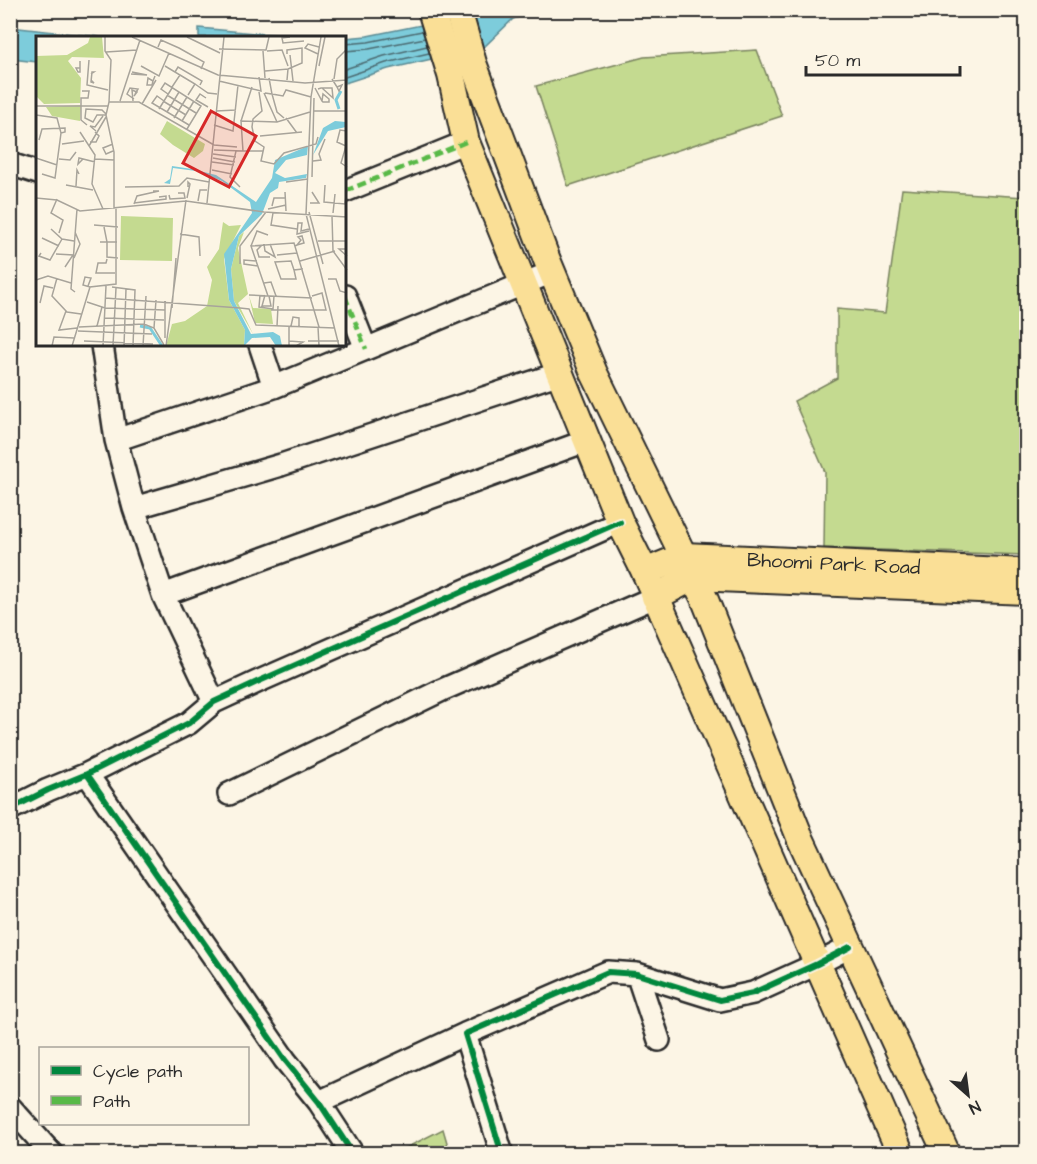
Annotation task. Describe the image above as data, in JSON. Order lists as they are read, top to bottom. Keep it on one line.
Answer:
{"streets":{"main road":["Bhoomi Park Road"]},"legend":["Cycle path","Path"],"scale_bar":"50 m","north":"bottom right"}
